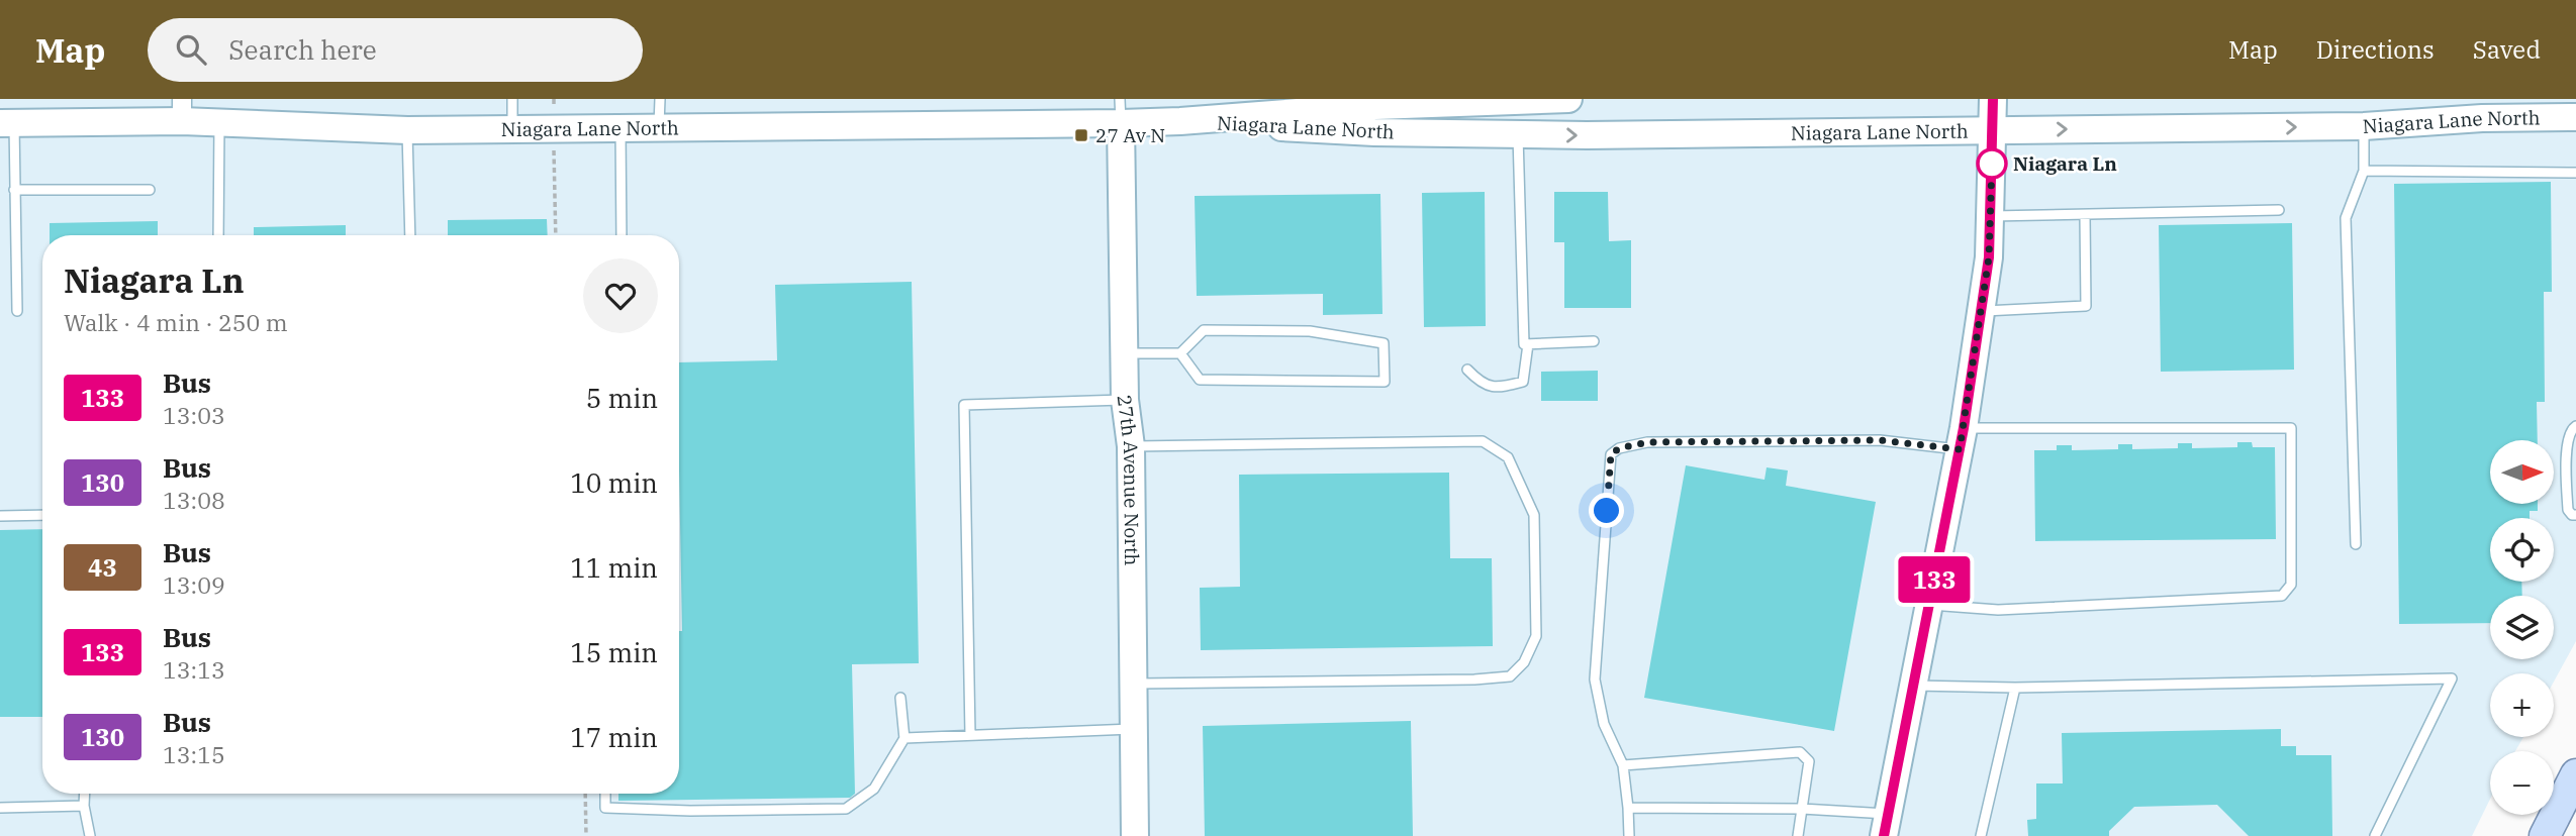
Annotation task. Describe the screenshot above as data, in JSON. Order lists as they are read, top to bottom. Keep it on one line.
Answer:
{"streets":{"street":["Niagara Lane North","27th Avenue North"]},"crossings":[["Niagara Lane North","27th Avenue North"]],"places":{"transit":["27 Av N"],"other":["Niagara Ln"]},"lines":["bus line 133"],"north":"right","page":{"header":"Map","search":"Search here","nav":["Map","Directions","Saved"],"on_map":"133","heading":["Niagara Ln","Walk · 4 min · 250 m"],"list":[{"mark":"133","name":"Bus","note":"13:03","value":"5 min"},{"mark":"130","name":"Bus","note":"13:08","value":"10 min"},{"mark":"43","name":"Bus","note":"13:09","value":"11 min"},{"mark":"133","name":"Bus","note":"13:13","value":"15 min"},{"mark":"130","name":"Bus","note":"13:15","value":"17 min"}],"map_buttons":["+","−"]}}
